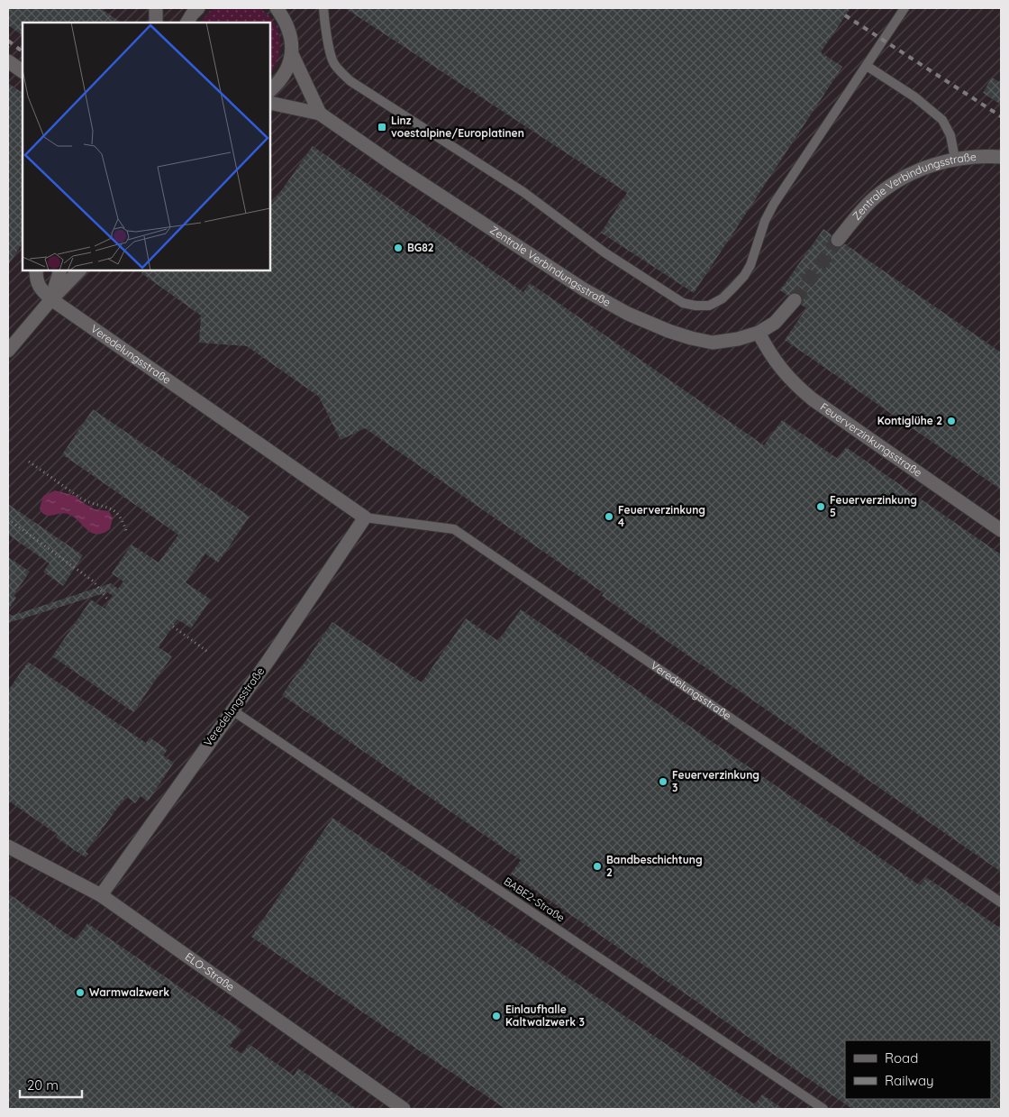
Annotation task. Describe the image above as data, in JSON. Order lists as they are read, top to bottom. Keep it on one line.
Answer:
{"streets":{"street":["Zentrale Verbindungsstraße","Veredelungsstraße","Feuerverzinkungsstraße","ELO-Straße"],"lane":["BABE2-Straße"]},"crossings":[["Zentrale Verbindungsstraße","Feuerverzinkungsstraße"],["Veredelungsstraße","BABE2-Straße"],["Veredelungsstraße","ELO-Straße"]],"places":{"transit":["Linz voestalpine/Europlatinen"],"other":["BG82","Kontiglühe 2","Feuerverzinkung 5","Feuerverzinkung 4","Feuerverzinkung 3","Bandbeschichtung 2","Warmwalzwerk","Einlaufhalle Kaltwalzwerk 3"]},"legend":["Road","Railway"],"scale_bar":"20 m"}
